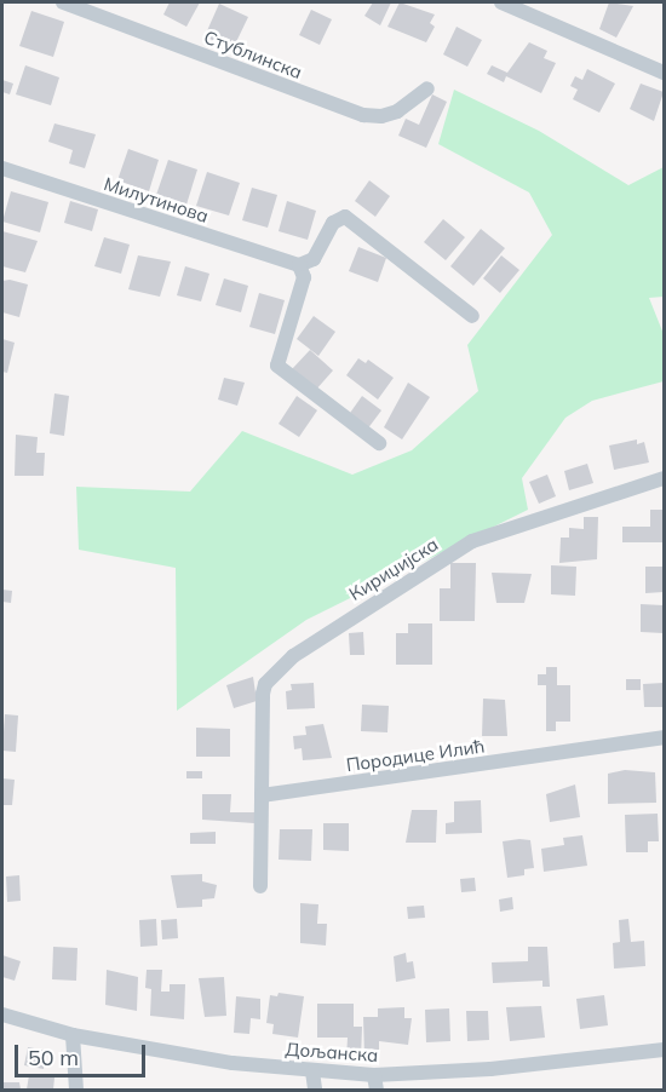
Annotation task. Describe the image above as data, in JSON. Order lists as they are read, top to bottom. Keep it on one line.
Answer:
{"streets":{"street":["Стублинска","Милутинова","Кириџијска","Породице Илић","Дољанска"]},"crossings":[["Кириџијска","Породице Илић"]],"scale_bar":"50 m"}
